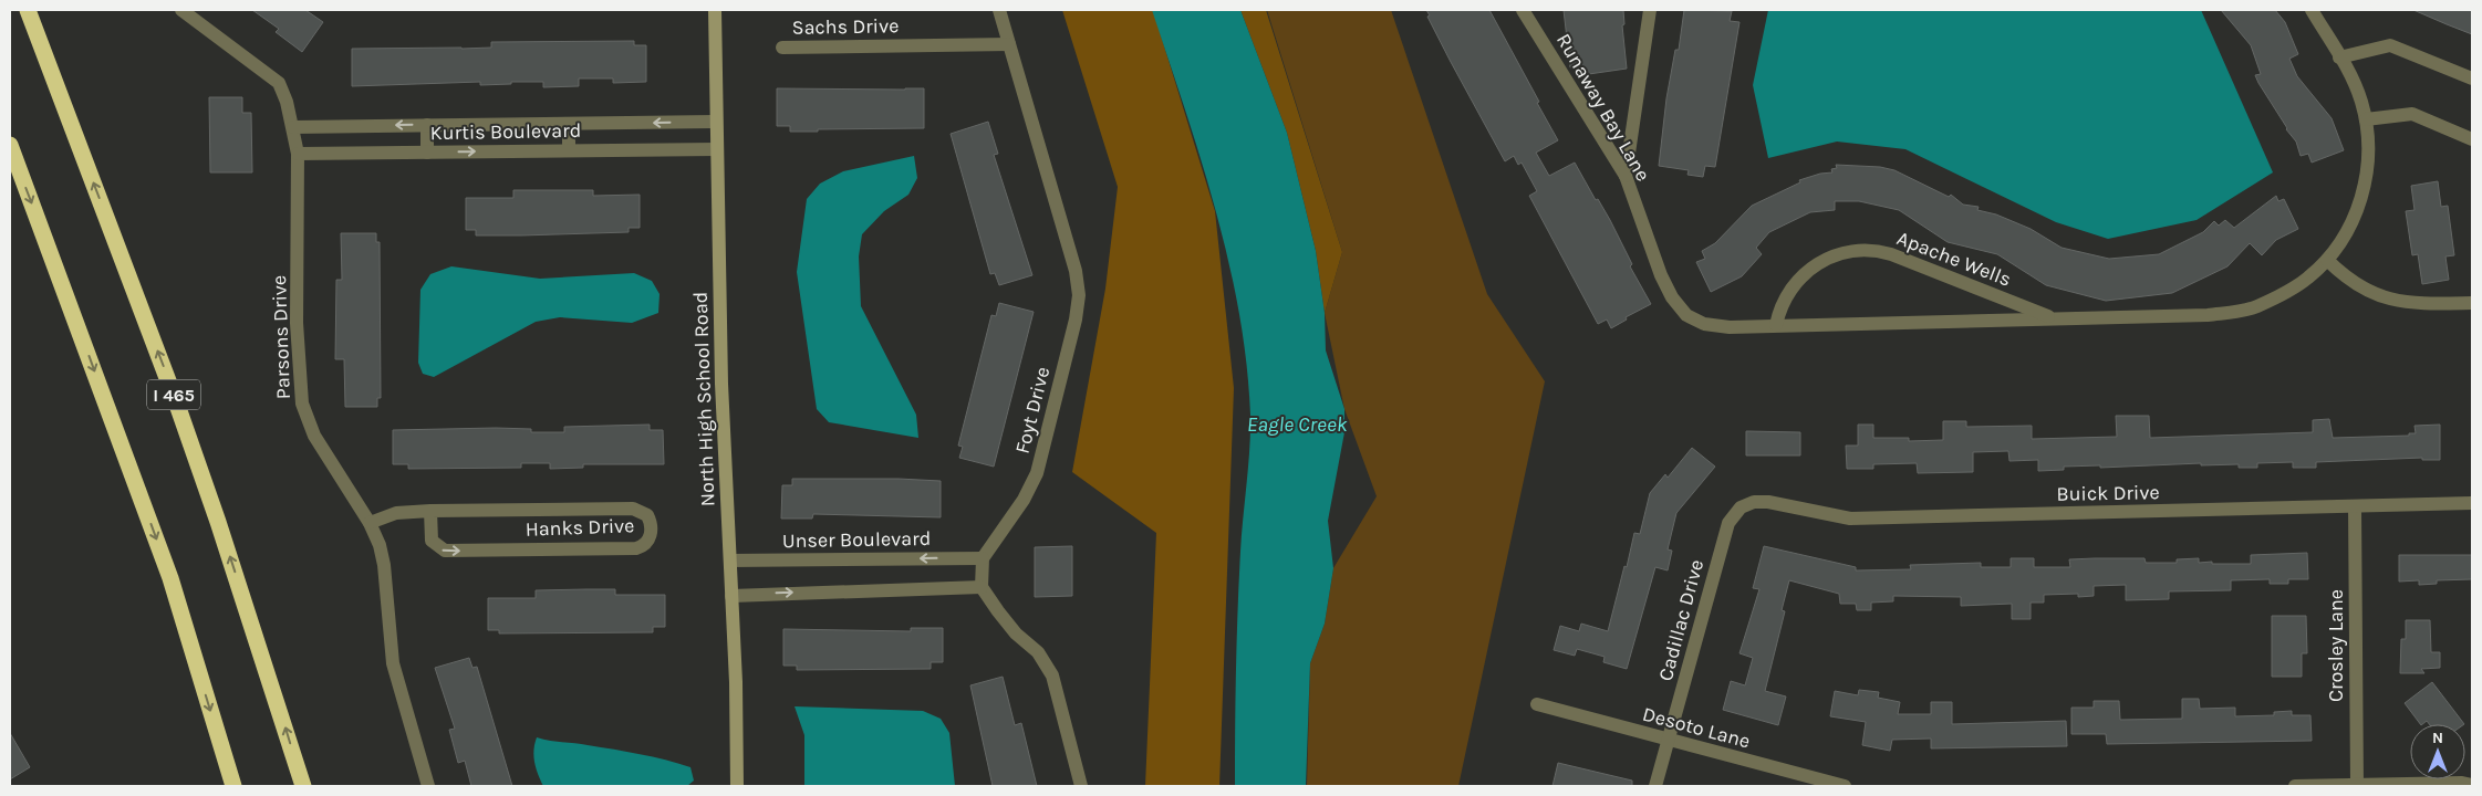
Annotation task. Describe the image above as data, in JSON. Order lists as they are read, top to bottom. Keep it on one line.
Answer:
{"streets":{"highway":["I 465"],"street":["Sachs Drive","Runaway Bay Lane","Kurtis Boulevard","Apache Wells","Parsons Drive","North High School Road","Foyt Drive","Buick Drive","Hanks Drive","Unser Boulevard","Cadillac Drive","Crosley Lane","Desoto Lane"]},"crossings":[["Sachs Drive","Foyt Drive"],["Runaway Bay Lane","Apache Wells"],["Kurtis Boulevard","Parsons Drive"],["Kurtis Boulevard","North High School Road"],["Parsons Drive","Hanks Drive"],["North High School Road","Unser Boulevard"],["Foyt Drive","Unser Boulevard"],["Buick Drive","Cadillac Drive"],["Buick Drive","Crosley Lane"],["Cadillac Drive","Desoto Lane"]],"water":["Eagle Creek"],"north":"top"}
